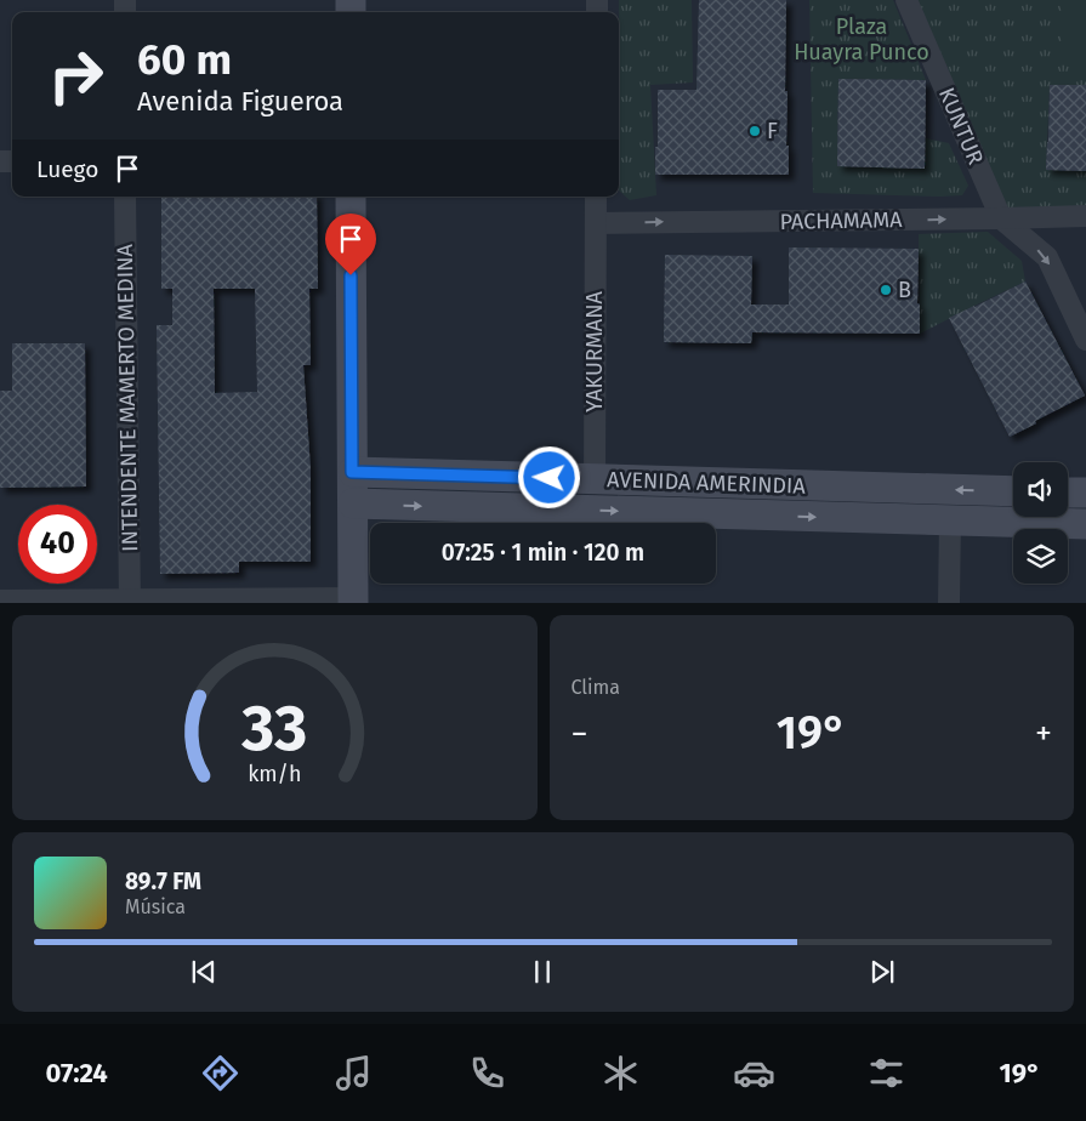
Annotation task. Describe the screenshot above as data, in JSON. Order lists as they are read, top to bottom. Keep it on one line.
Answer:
{"streets":{"street":["KUNTUR","PACHAMAMA","YAKURMANA","INTENDENTE MAMERTO MEDINA","AVENIDA AMERINDIA"]},"crossings":[["KUNTUR","PACHAMAMA"],["PACHAMAMA","YAKURMANA"],["YAKURMANA","AVENIDA AMERINDIA"]],"one_way":["PACHAMAMA"],"parks":["Plaza Huayra Punco"],"places":["F","B"],"page":{"turn":["60 m","Avenida Figueroa"],"then":"Luego","limit":"40","trip":"07:25 · 1 min · 120 m","tile":"Clima","heat":["−","19°","+"],"song":["89.7 FM","Música"],"tabs":["07:24","19°"],"gauge":["33","km/h"]}}
